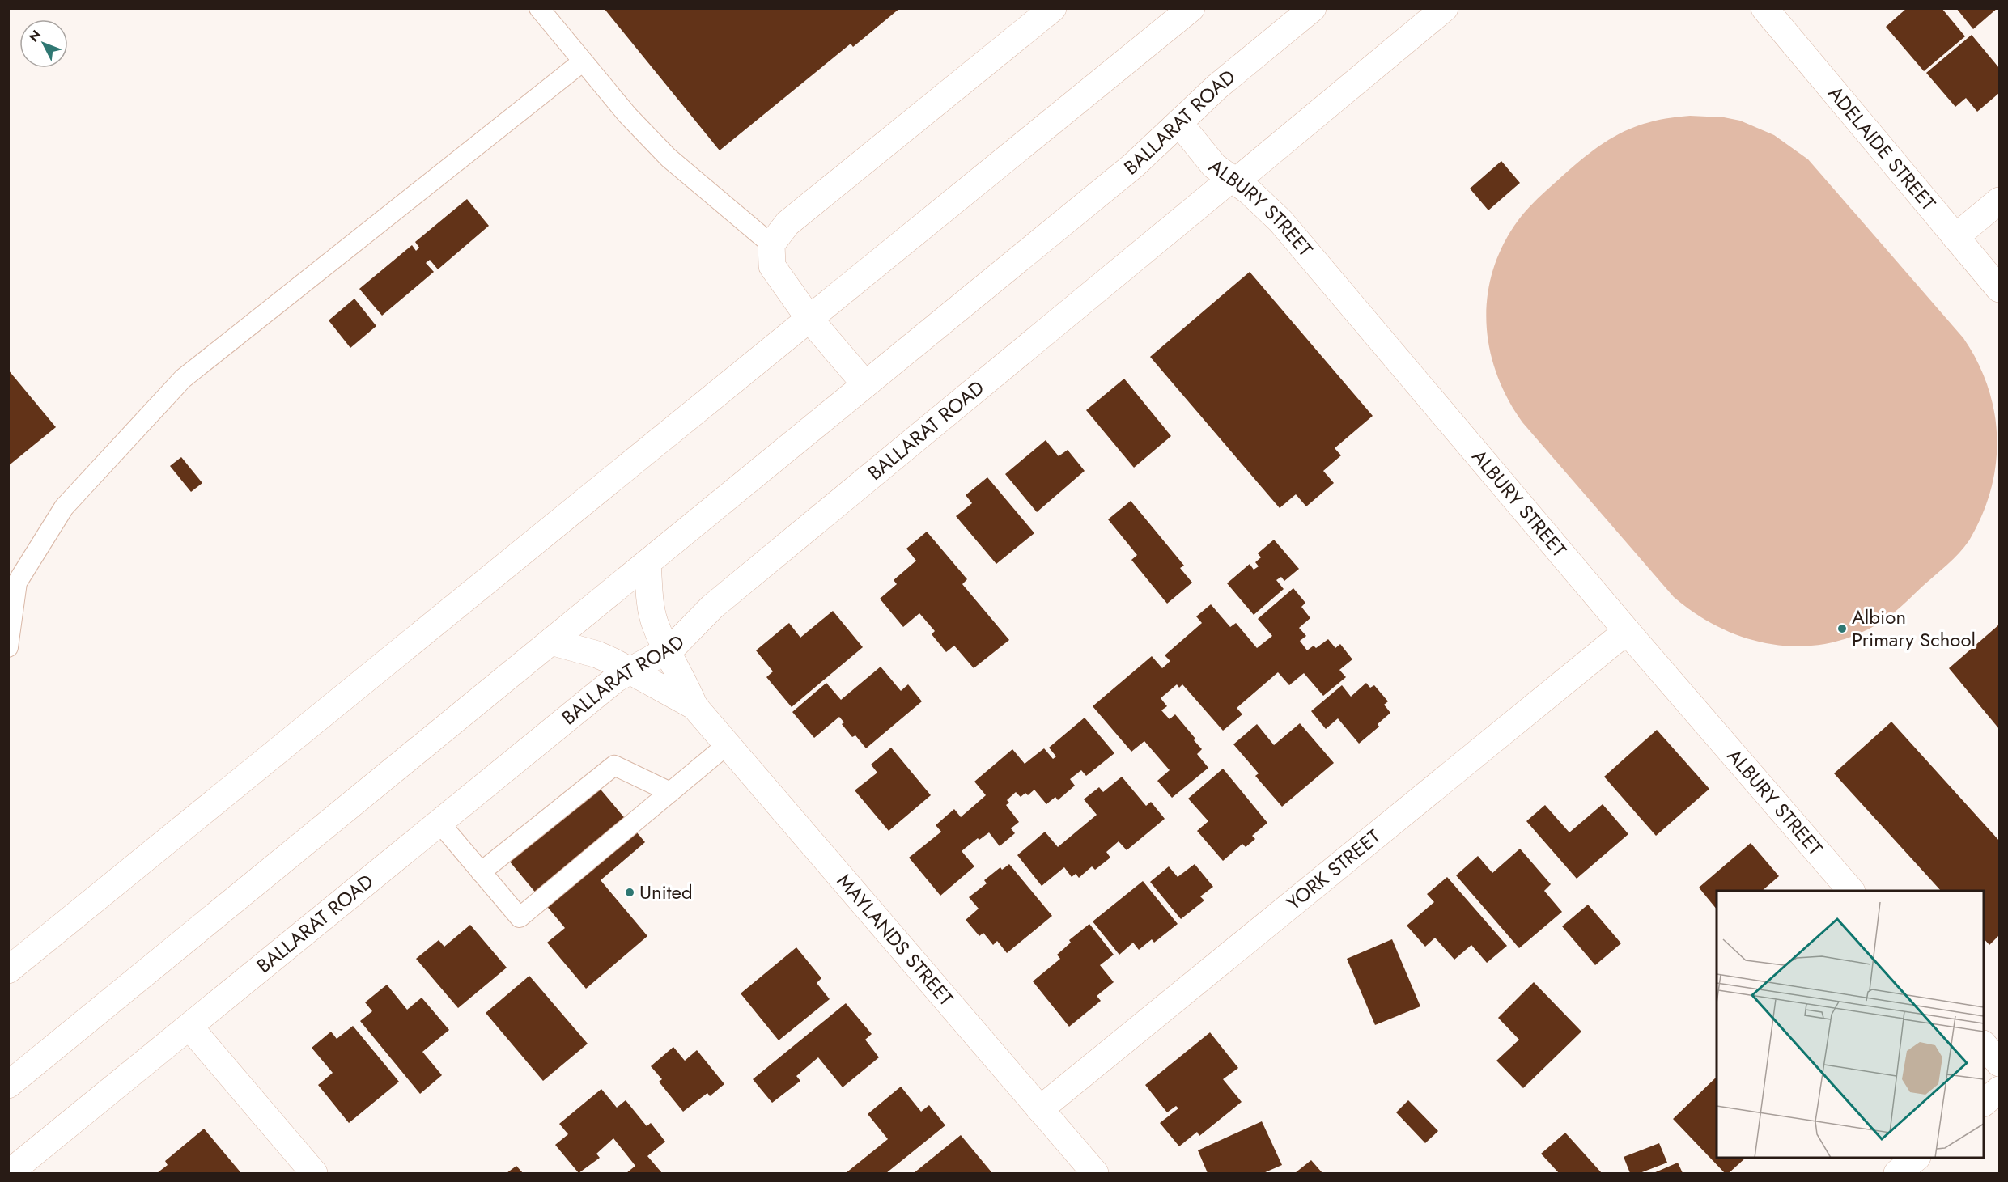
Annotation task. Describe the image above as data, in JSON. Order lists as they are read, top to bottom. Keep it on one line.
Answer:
{"streets":{"main road":["BALLARAT ROAD","ADELAIDE STREET","ALBURY STREET","YORK STREET","MAYLANDS STREET"]},"crossings":[["BALLARAT ROAD","ALBURY STREET"],["BALLARAT ROAD","MAYLANDS STREET"],["ALBURY STREET","YORK STREET"],["YORK STREET","MAYLANDS STREET"]],"places":["Albion Primary School","United"],"north":"top left"}
